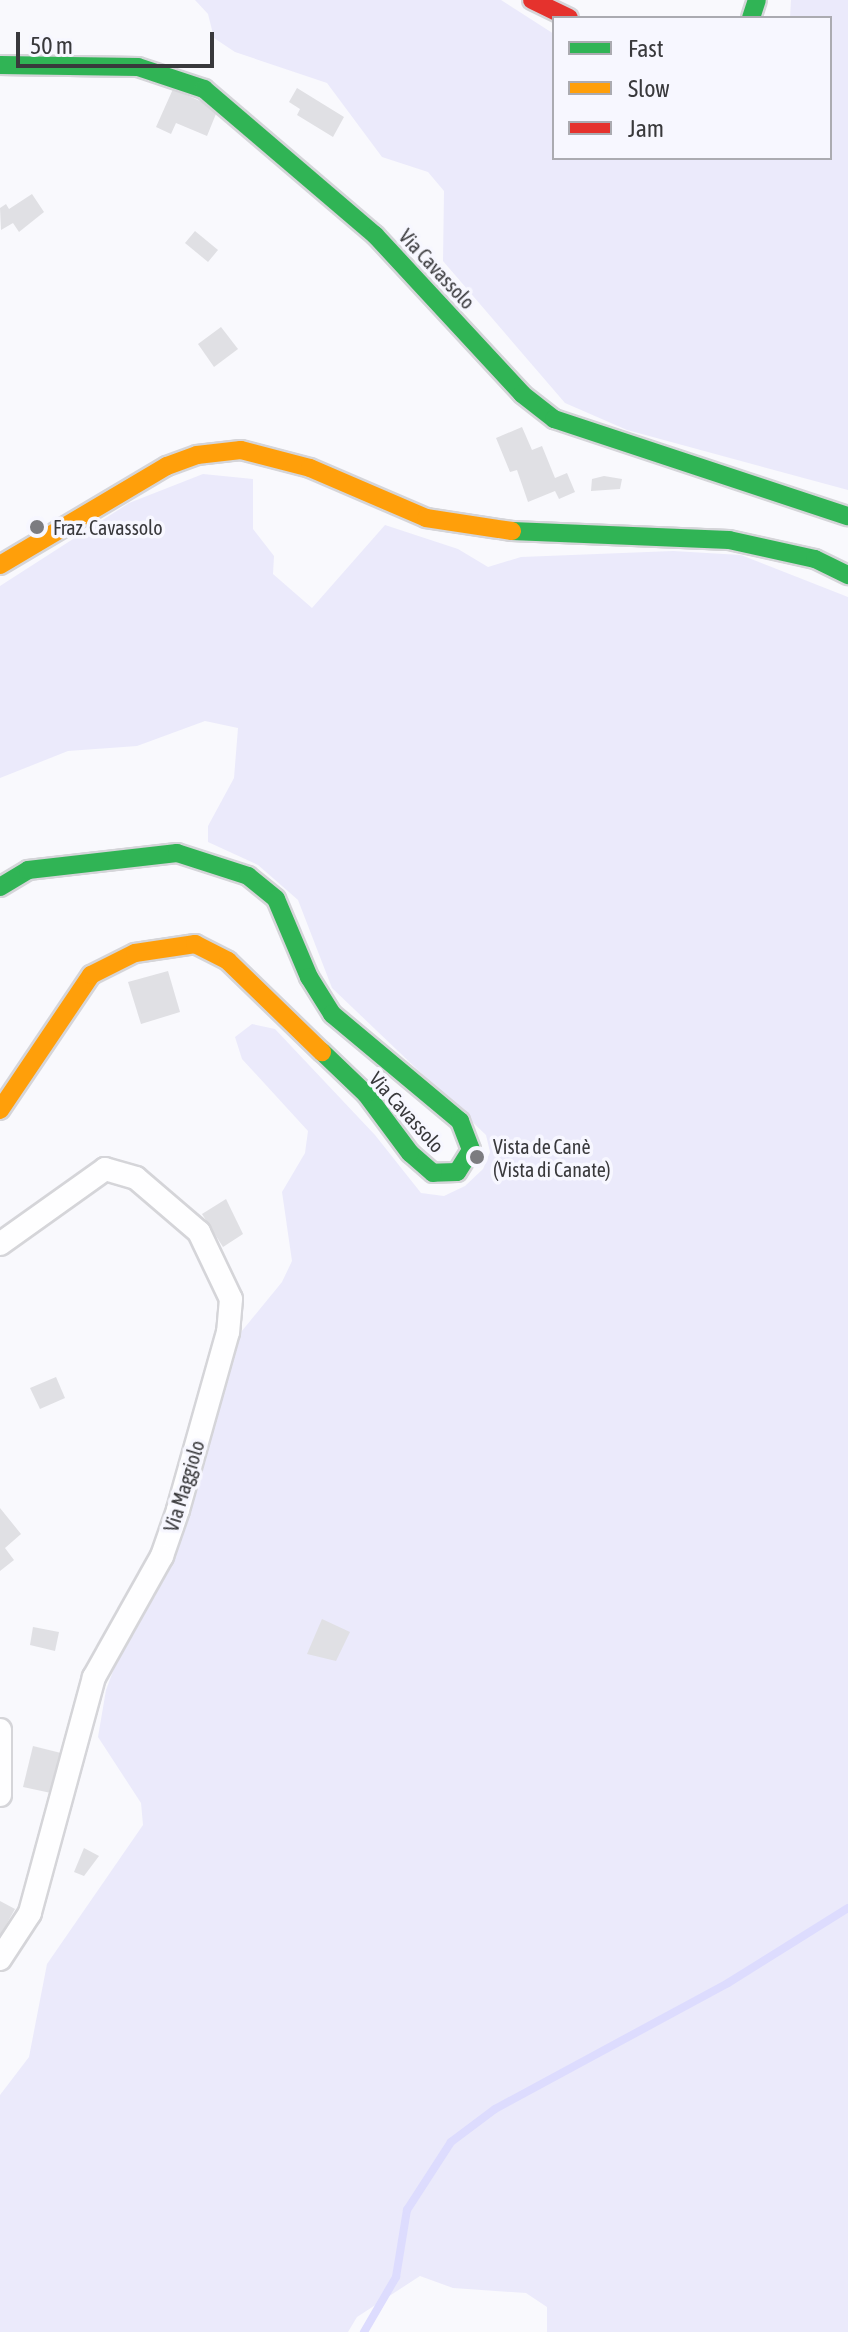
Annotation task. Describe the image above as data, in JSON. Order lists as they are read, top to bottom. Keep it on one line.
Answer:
{"streets":{"main road":["Via Cavassolo"],"street":["Via Maggiolo"]},"places":["Fraz. Cavassolo","Vista de Canè (Vista di Canate)"],"legend":["Fast","Slow","Jam"],"scale_bar":"50 m"}
